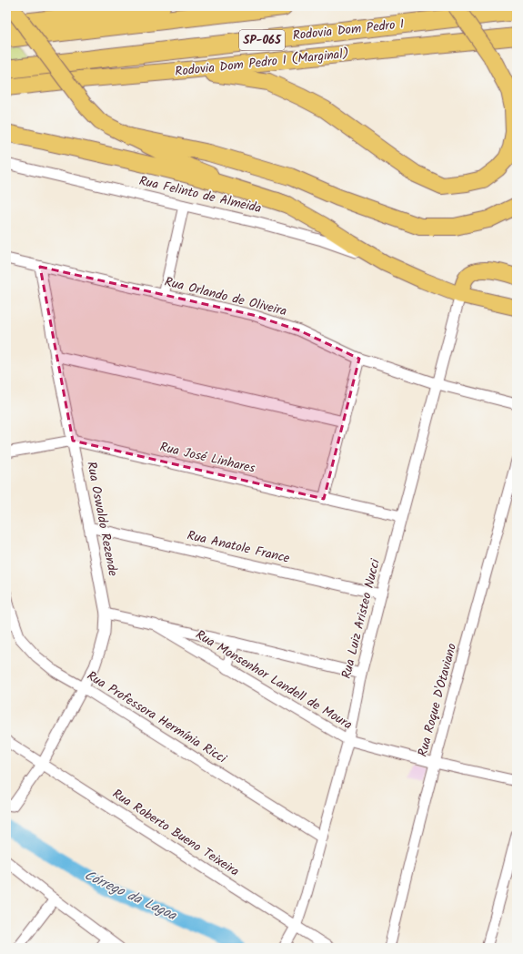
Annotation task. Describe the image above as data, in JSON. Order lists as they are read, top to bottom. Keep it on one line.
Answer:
{"streets":{"highway":["Rodovia Dom Pedro I","SP-065","Rodovia Dom Pedro I (Marginal)"],"street":["Rua Felinto de Almeida","Rua Orlando de Oliveira","Rua José Linhares","Rua Oswaldo Rezende","Rua Anatole France","Rua Luiz Aristeo Nucci","Rua Monsenhor Landell de Moura","Rua Roque D'Otaviano","Rua Professora Hermínia Ricci","Rua Roberto Bueno Teixeira"]},"crossings":[["Rua Orlando de Oliveira","Rua Oswaldo Rezende"],["Rua Orlando de Oliveira","Rua Luiz Aristeo Nucci"],["Rua José Linhares","Rua Oswaldo Rezende"],["Rua José Linhares","Rua Luiz Aristeo Nucci"],["Rua Oswaldo Rezende","Rua Anatole France"],["Rua Oswaldo Rezende","Rua Monsenhor Landell de Moura"],["Rua Oswaldo Rezende","Rua Professora Hermínia Ricci"],["Rua Oswaldo Rezende","Rua Roberto Bueno Teixeira"],["Rua Anatole France","Rua Luiz Aristeo Nucci"],["Rua Luiz Aristeo Nucci","Rua Monsenhor Landell de Moura"],["Rua Luiz Aristeo Nucci","Rua Professora Hermínia Ricci"],["Rua Luiz Aristeo Nucci","Rua Roberto Bueno Teixeira"],["Rua Monsenhor Landell de Moura","Rua Roque D'Otaviano"]],"water":["Córrego da Lagoa"]}
